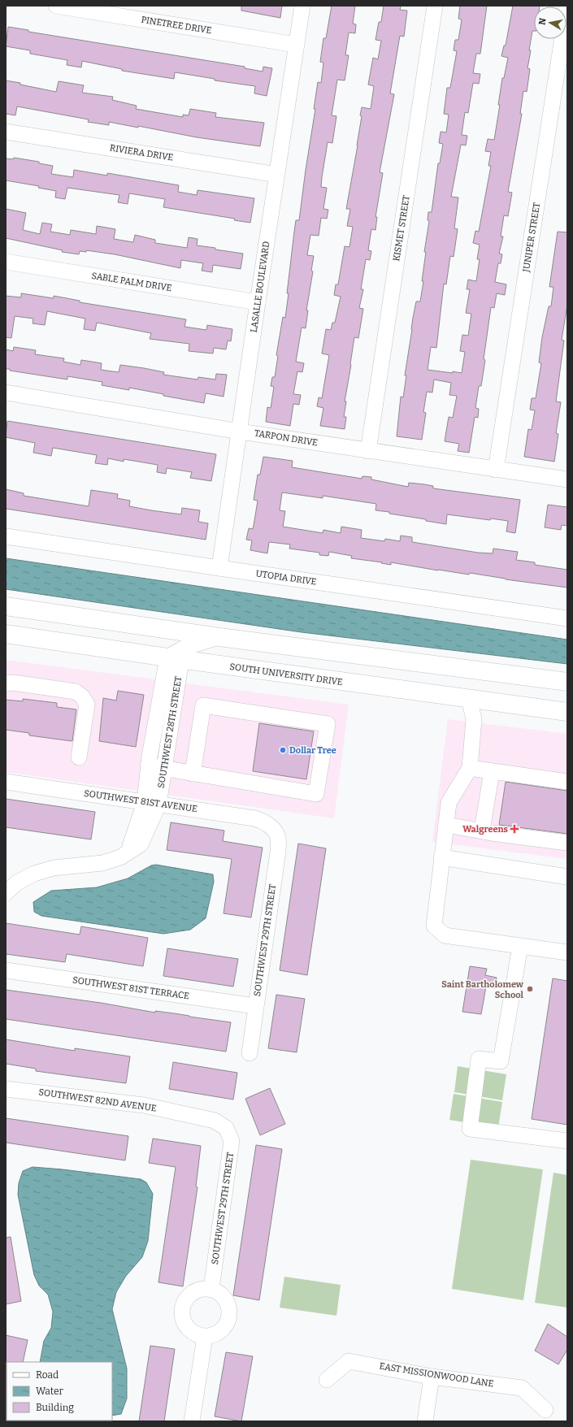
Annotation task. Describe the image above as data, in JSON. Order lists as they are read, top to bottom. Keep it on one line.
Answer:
{"streets":{"main road":["SOUTH UNIVERSITY DRIVE"],"street":["PINETREE DRIVE","RIVIERA DRIVE","KISMET STREET","JUNIPER STREET","SABLE PALM DRIVE","LASALLE BOULEVARD","TARPON DRIVE","UTOPIA DRIVE","SOUTHWEST 28TH STREET","SOUTHWEST 81ST AVENUE","SOUTHWEST 29TH STREET","SOUTHWEST 81ST TERRACE","SOUTHWEST 82ND AVENUE","EAST MISSIONWOOD LANE"]},"crossings":[["PINETREE DRIVE","LASALLE BOULEVARD"],["RIVIERA DRIVE","LASALLE BOULEVARD"],["KISMET STREET","TARPON DRIVE"],["JUNIPER STREET","TARPON DRIVE"],["SABLE PALM DRIVE","LASALLE BOULEVARD"],["LASALLE BOULEVARD","TARPON DRIVE"],["LASALLE BOULEVARD","UTOPIA DRIVE"],["SOUTH UNIVERSITY DRIVE","SOUTHWEST 28TH STREET"],["SOUTHWEST 28TH STREET","SOUTHWEST 81ST AVENUE"],["SOUTHWEST 81ST AVENUE","SOUTHWEST 29TH STREET"],["SOUTHWEST 29TH STREET","SOUTHWEST 81ST TERRACE"],["SOUTHWEST 29TH STREET","SOUTHWEST 82ND AVENUE"]],"places":{"other":["Dollar Tree","Saint Bartholomew School"],"health":["Walgreens"]},"legend":["Road","Water","Building"],"north":"left"}
